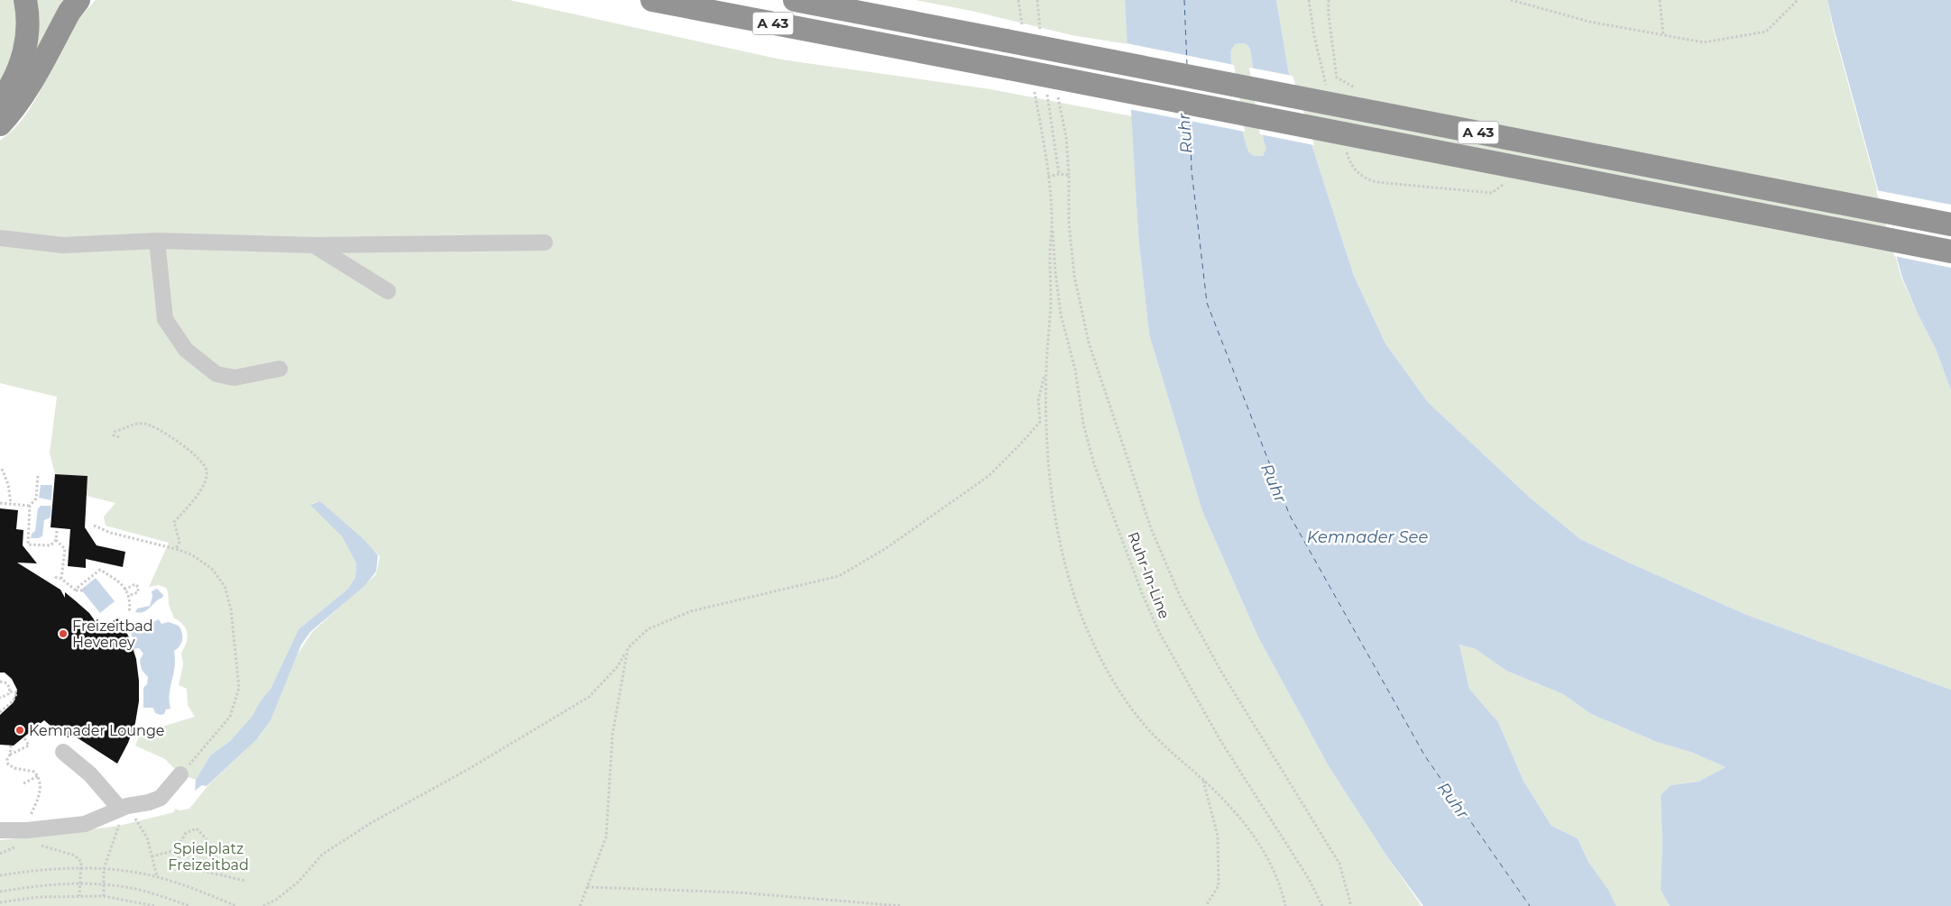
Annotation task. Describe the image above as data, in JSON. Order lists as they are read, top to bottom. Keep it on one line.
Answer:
{"streets":{"highway":["A 43"],"path":["Ruhr-In-Line"]},"water":["Ruhr","Kemnader See"],"parks":["Spielplatz Freizeitbad"],"places":["Freizeitbad Heveney","Kemnader Lounge"]}
